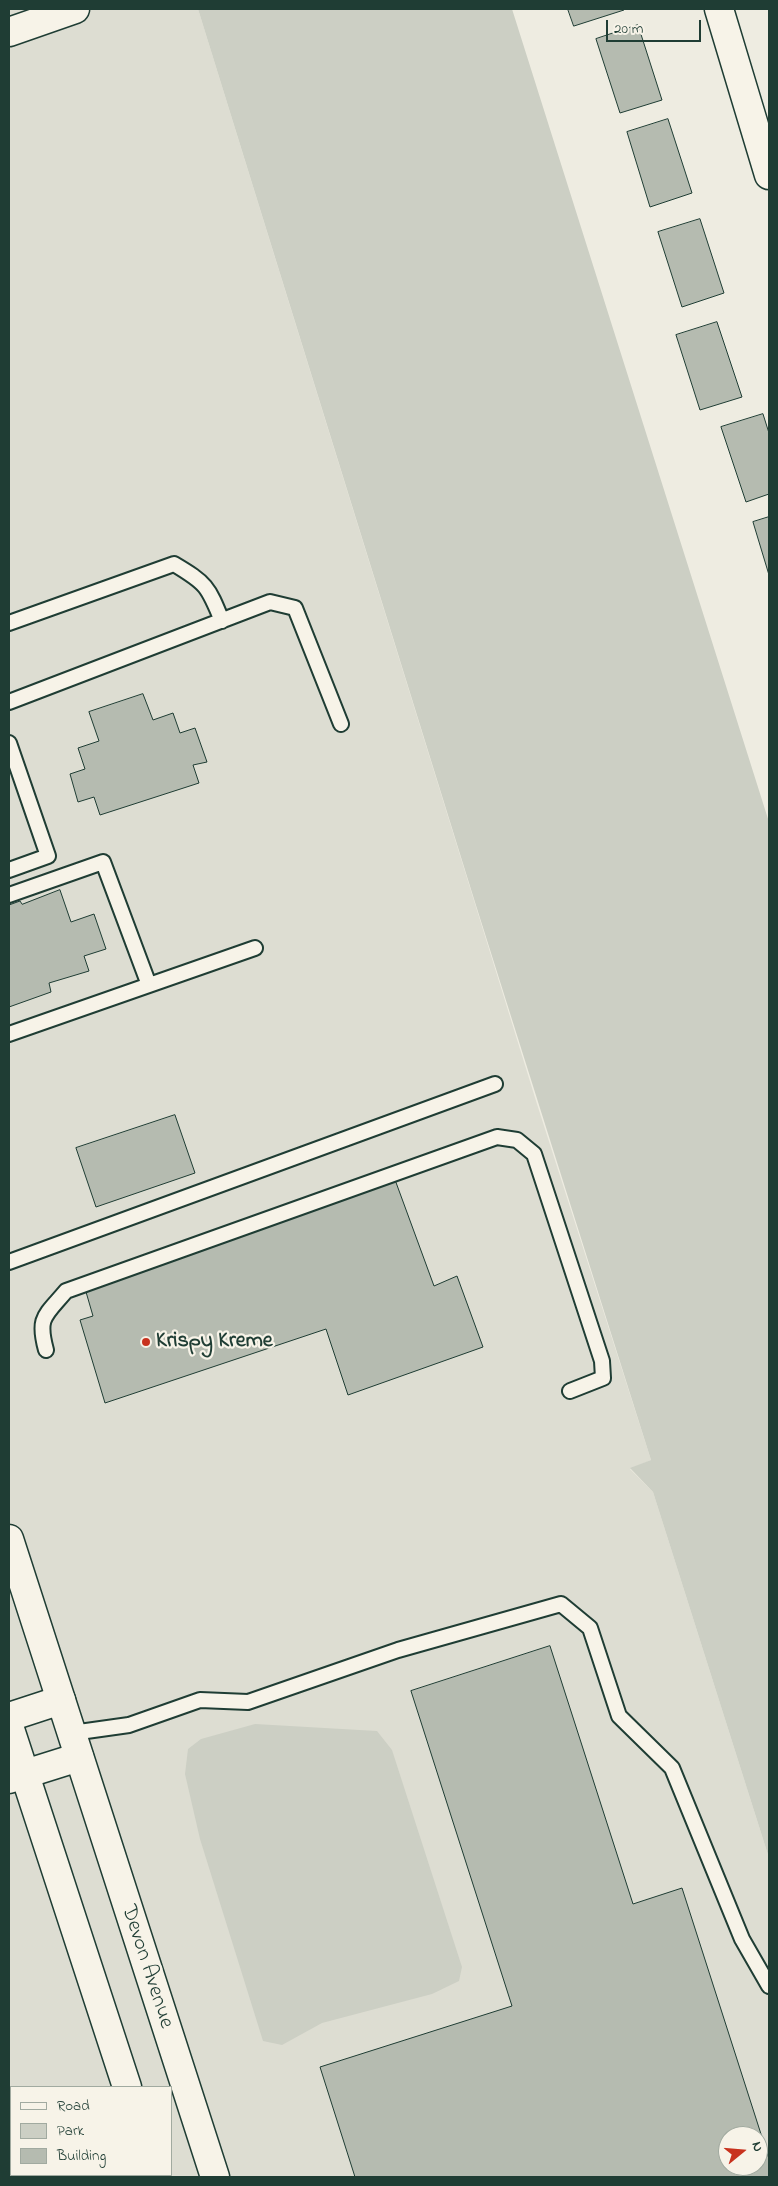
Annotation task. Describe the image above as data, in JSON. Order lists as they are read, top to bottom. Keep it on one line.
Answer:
{"streets":{"main road":["Devon Avenue"]},"places":["Krispy Kreme"],"legend":["Road","Park","Building"],"scale_bar":"20 m","north":"right"}
